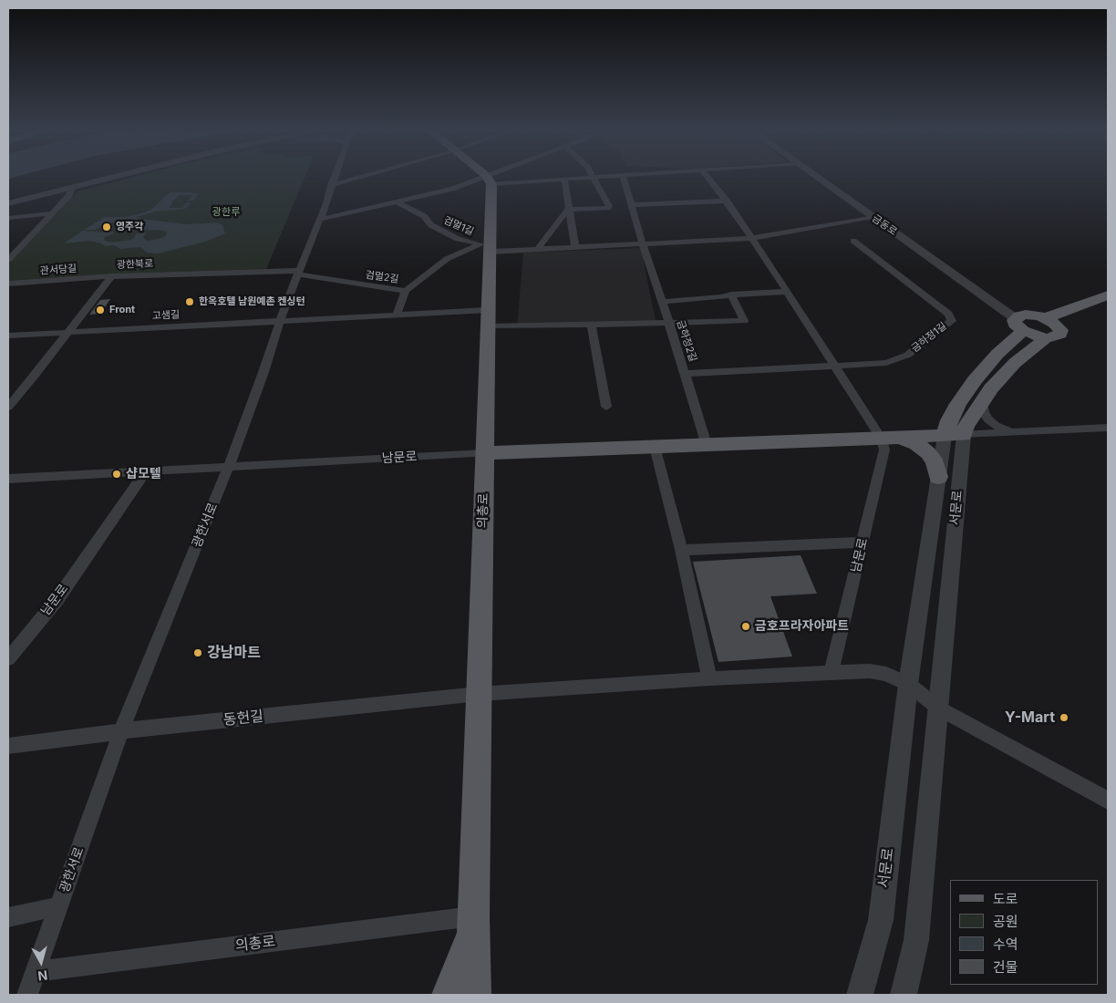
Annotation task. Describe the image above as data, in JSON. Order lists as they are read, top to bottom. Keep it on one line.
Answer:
{"streets":{"main road":["금동로","남문로","서문로","의총로"],"street":["검멀1길","광한북로","관서당길","검멀2길","고샘길","금하정1길","금하정2길","광한서로","동헌길"]},"crossings":[["금동로","서문로"],["검멀1길","검멀2길"],["검멀1길","의총로"],["광한북로","관서당길"],["광한북로","검멀2길"],["광한북로","고샘길"],["광한북로","광한서로"],["검멀2길","의총로"],["검멀2길","광한서로"],["고샘길","의총로"],["고샘길","광한서로"],["금하정1길","금하정2길"],["금하정2길","남문로"],["남문로","서문로"],["남문로","의총로"],["남문로","광한서로"],["의총로","광한서로"],["의총로","동헌길"],["광한서로","동헌길"]],"parks":["광한루"],"places":["영주각","한옥호텔 남원예촌 켄싱턴","Front","샵모텔","금호프라자아파트","강남마트","Y-Mart"],"legend":["도로","공원","수역","건물"],"north":"bottom"}
